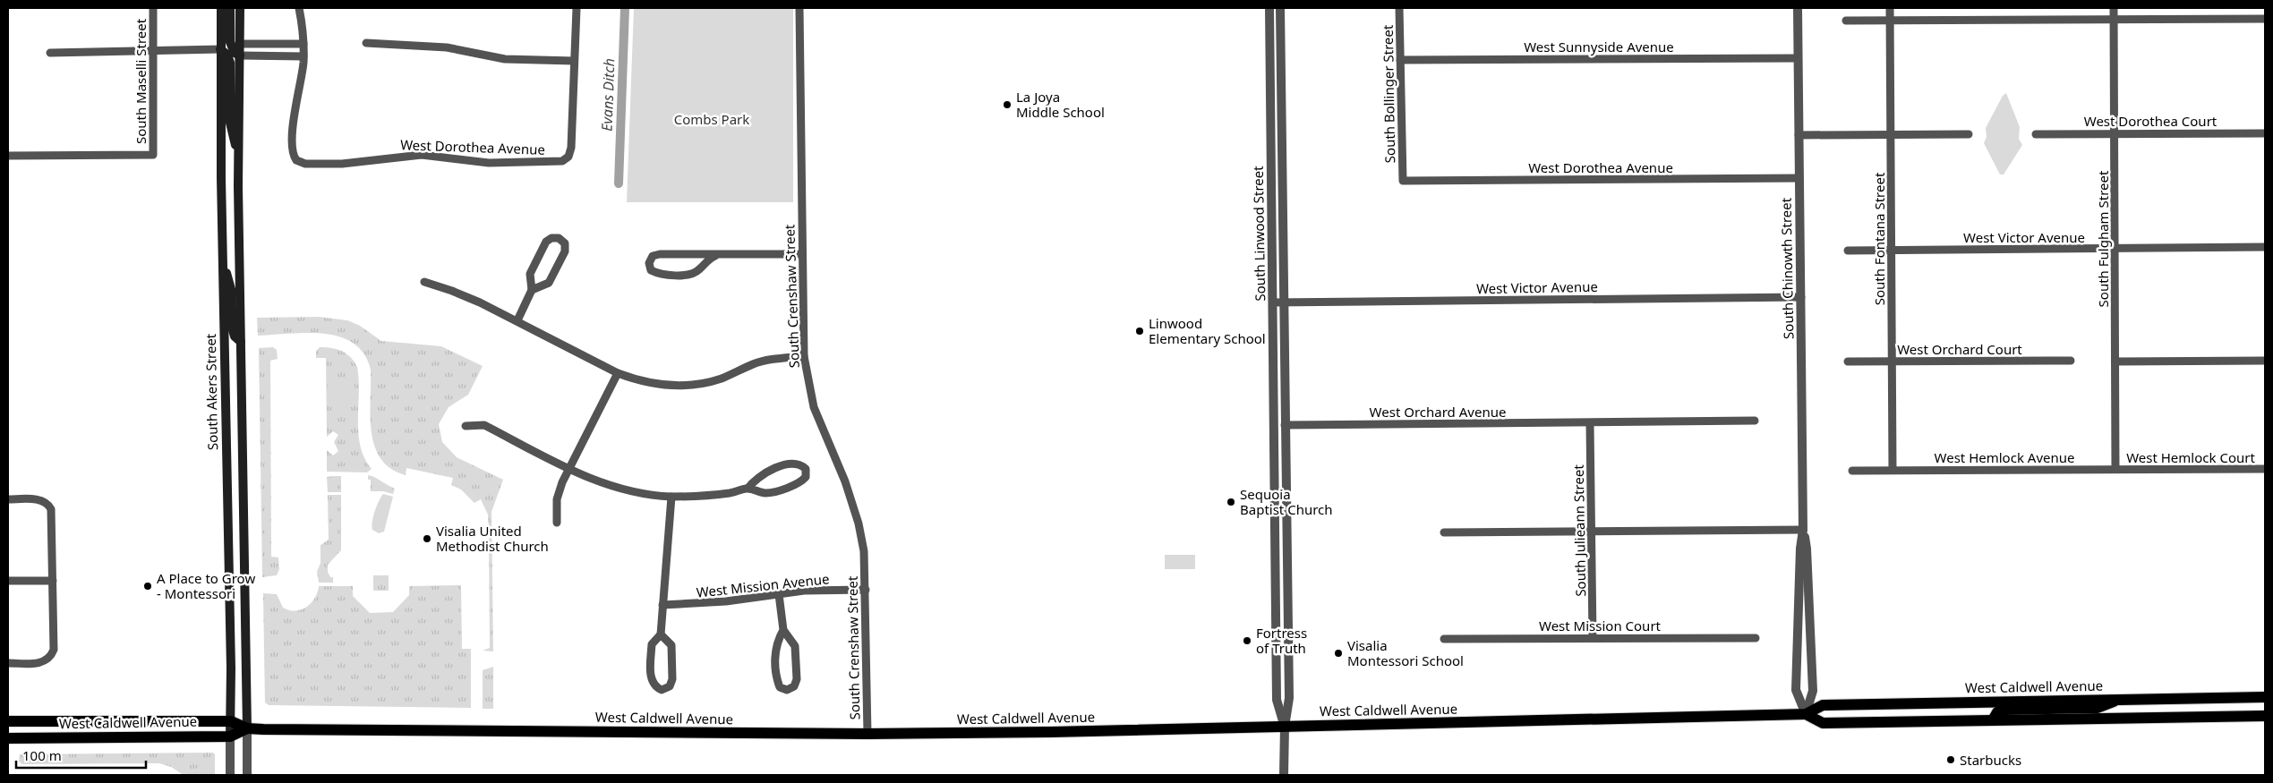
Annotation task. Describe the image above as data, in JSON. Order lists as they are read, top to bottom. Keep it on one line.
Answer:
{"streets":{"main road":["South Akers Street","West Caldwell Avenue"],"street":["West Sunnyside Avenue","South Maselli Street","South Bollinger Street","West Dorothea Court","West Dorothea Avenue","South Linwood Street","West Victor Avenue","South Fontana Street","South Fulgham Street","South Chinowth Street","South Crenshaw Street","West Orchard Court","West Orchard Avenue","West Hemlock Avenue","West Hemlock Court","South Julieann Street","West Mission Avenue","West Mission Court"]},"crossings":[["West Sunnyside Avenue","South Bollinger Street"],["West Sunnyside Avenue","South Chinowth Street"],["South Bollinger Street","West Dorothea Avenue"],["West Dorothea Court","South Fulgham Street"],["West Dorothea Avenue","South Chinowth Street"],["South Linwood Street","West Victor Avenue"],["South Linwood Street","West Orchard Avenue"],["South Linwood Street","West Caldwell Avenue"],["West Victor Avenue","South Fontana Street"],["West Victor Avenue","South Fulgham Street"],["West Victor Avenue","South Chinowth Street"],["South Fontana Street","West Orchard Court"],["South Fontana Street","West Hemlock Avenue"],["South Fulgham Street","West Hemlock Avenue"],["South Fulgham Street","West Hemlock Court"],["South Chinowth Street","West Caldwell Avenue"],["South Crenshaw Street","West Mission Avenue"],["South Crenshaw Street","West Caldwell Avenue"],["South Akers Street","West Caldwell Avenue"],["West Orchard Avenue","South Julieann Street"],["West Hemlock Avenue","West Hemlock Court"],["South Julieann Street","West Mission Court"]],"water":["Evans Ditch"],"parks":["Combs Park"],"places":["La Joya Middle School","Linwood Elementary School","Sequoia Baptist Church","Visalia United Methodist Church","A Place to Grow - Montessori","Fortress of Truth","Visalia Montessori School","Starbucks"],"scale_bar":"100 m"}
